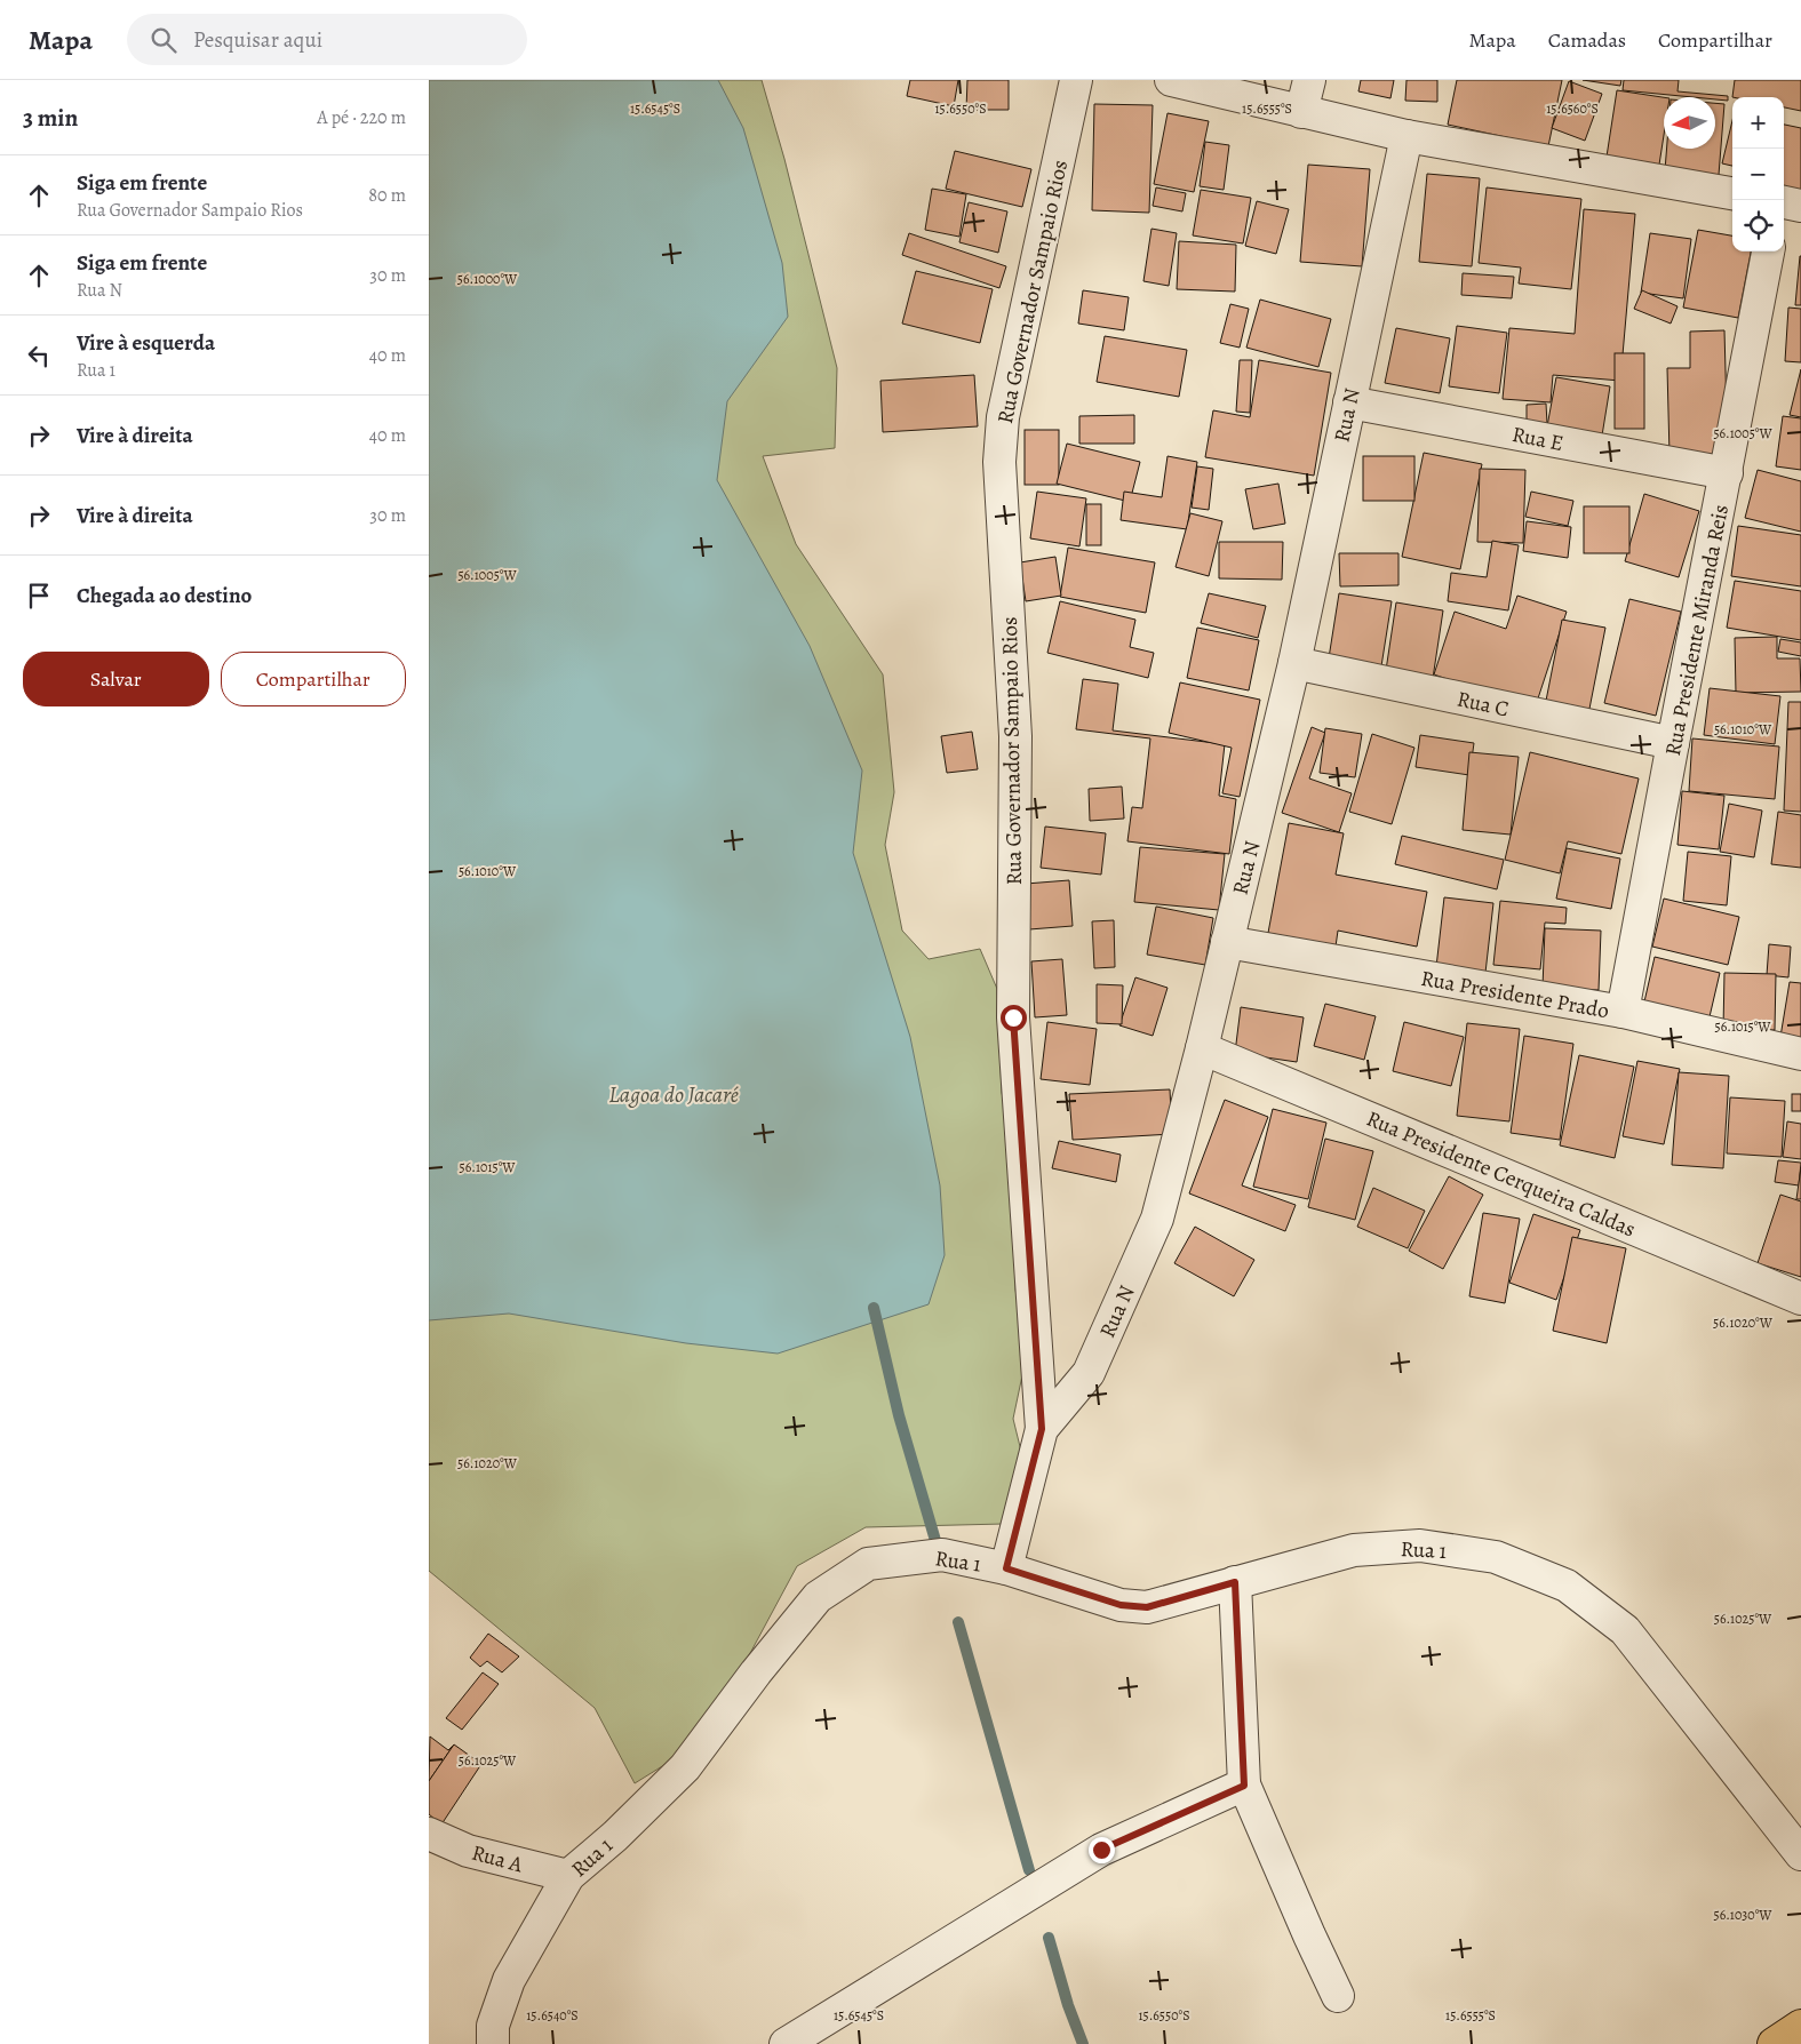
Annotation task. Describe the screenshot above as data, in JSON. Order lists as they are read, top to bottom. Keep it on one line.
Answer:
{"streets":{"street":["Rua Governador Sampaio Rios","Rua N","Rua E","Rua Presidente Miranda Reis","Rua C","Rua Presidente Prado","Rua Presidente Cerqueira Caldas","Rua 1","Rua A"]},"crossings":[["Rua Governador Sampaio Rios","Rua N"],["Rua N","Rua E"],["Rua N","Rua C"],["Rua N","Rua Presidente Prado"],["Rua N","Rua Presidente Cerqueira Caldas"],["Rua N","Rua 1"],["Rua E","Rua Presidente Miranda Reis"],["Rua Presidente Miranda Reis","Rua C"],["Rua Presidente Miranda Reis","Rua Presidente Prado"],["Rua 1","Rua A"]],"water":["Lagoa do Jacaré"],"north":"left","page":{"header":"Mapa","search":"Pesquisar aqui","nav":["Mapa","Camadas","Compartilhar"],"heading":["3 min","A pé · 220 m"],"map_buttons":["+","−"],"list":[["Siga em frente","Rua Governador Sampaio Rios","80 m"],["Siga em frente","Rua N","30 m"],["Vire à esquerda","Rua 1","40 m"],["Vire à direita","40 m"],["Vire à direita","30 m"],"Chegada ao destino"],"buttons":["Salvar","Compartilhar"]},"coordinates":["15.6545°S","15.6550°S","15.6555°S","15.6560°S","56.1000°W","56.1005°W","56.1010°W","56.1015°W","56.1020°W","56.1025°W","56.1030°W","15.6540°S"]}
